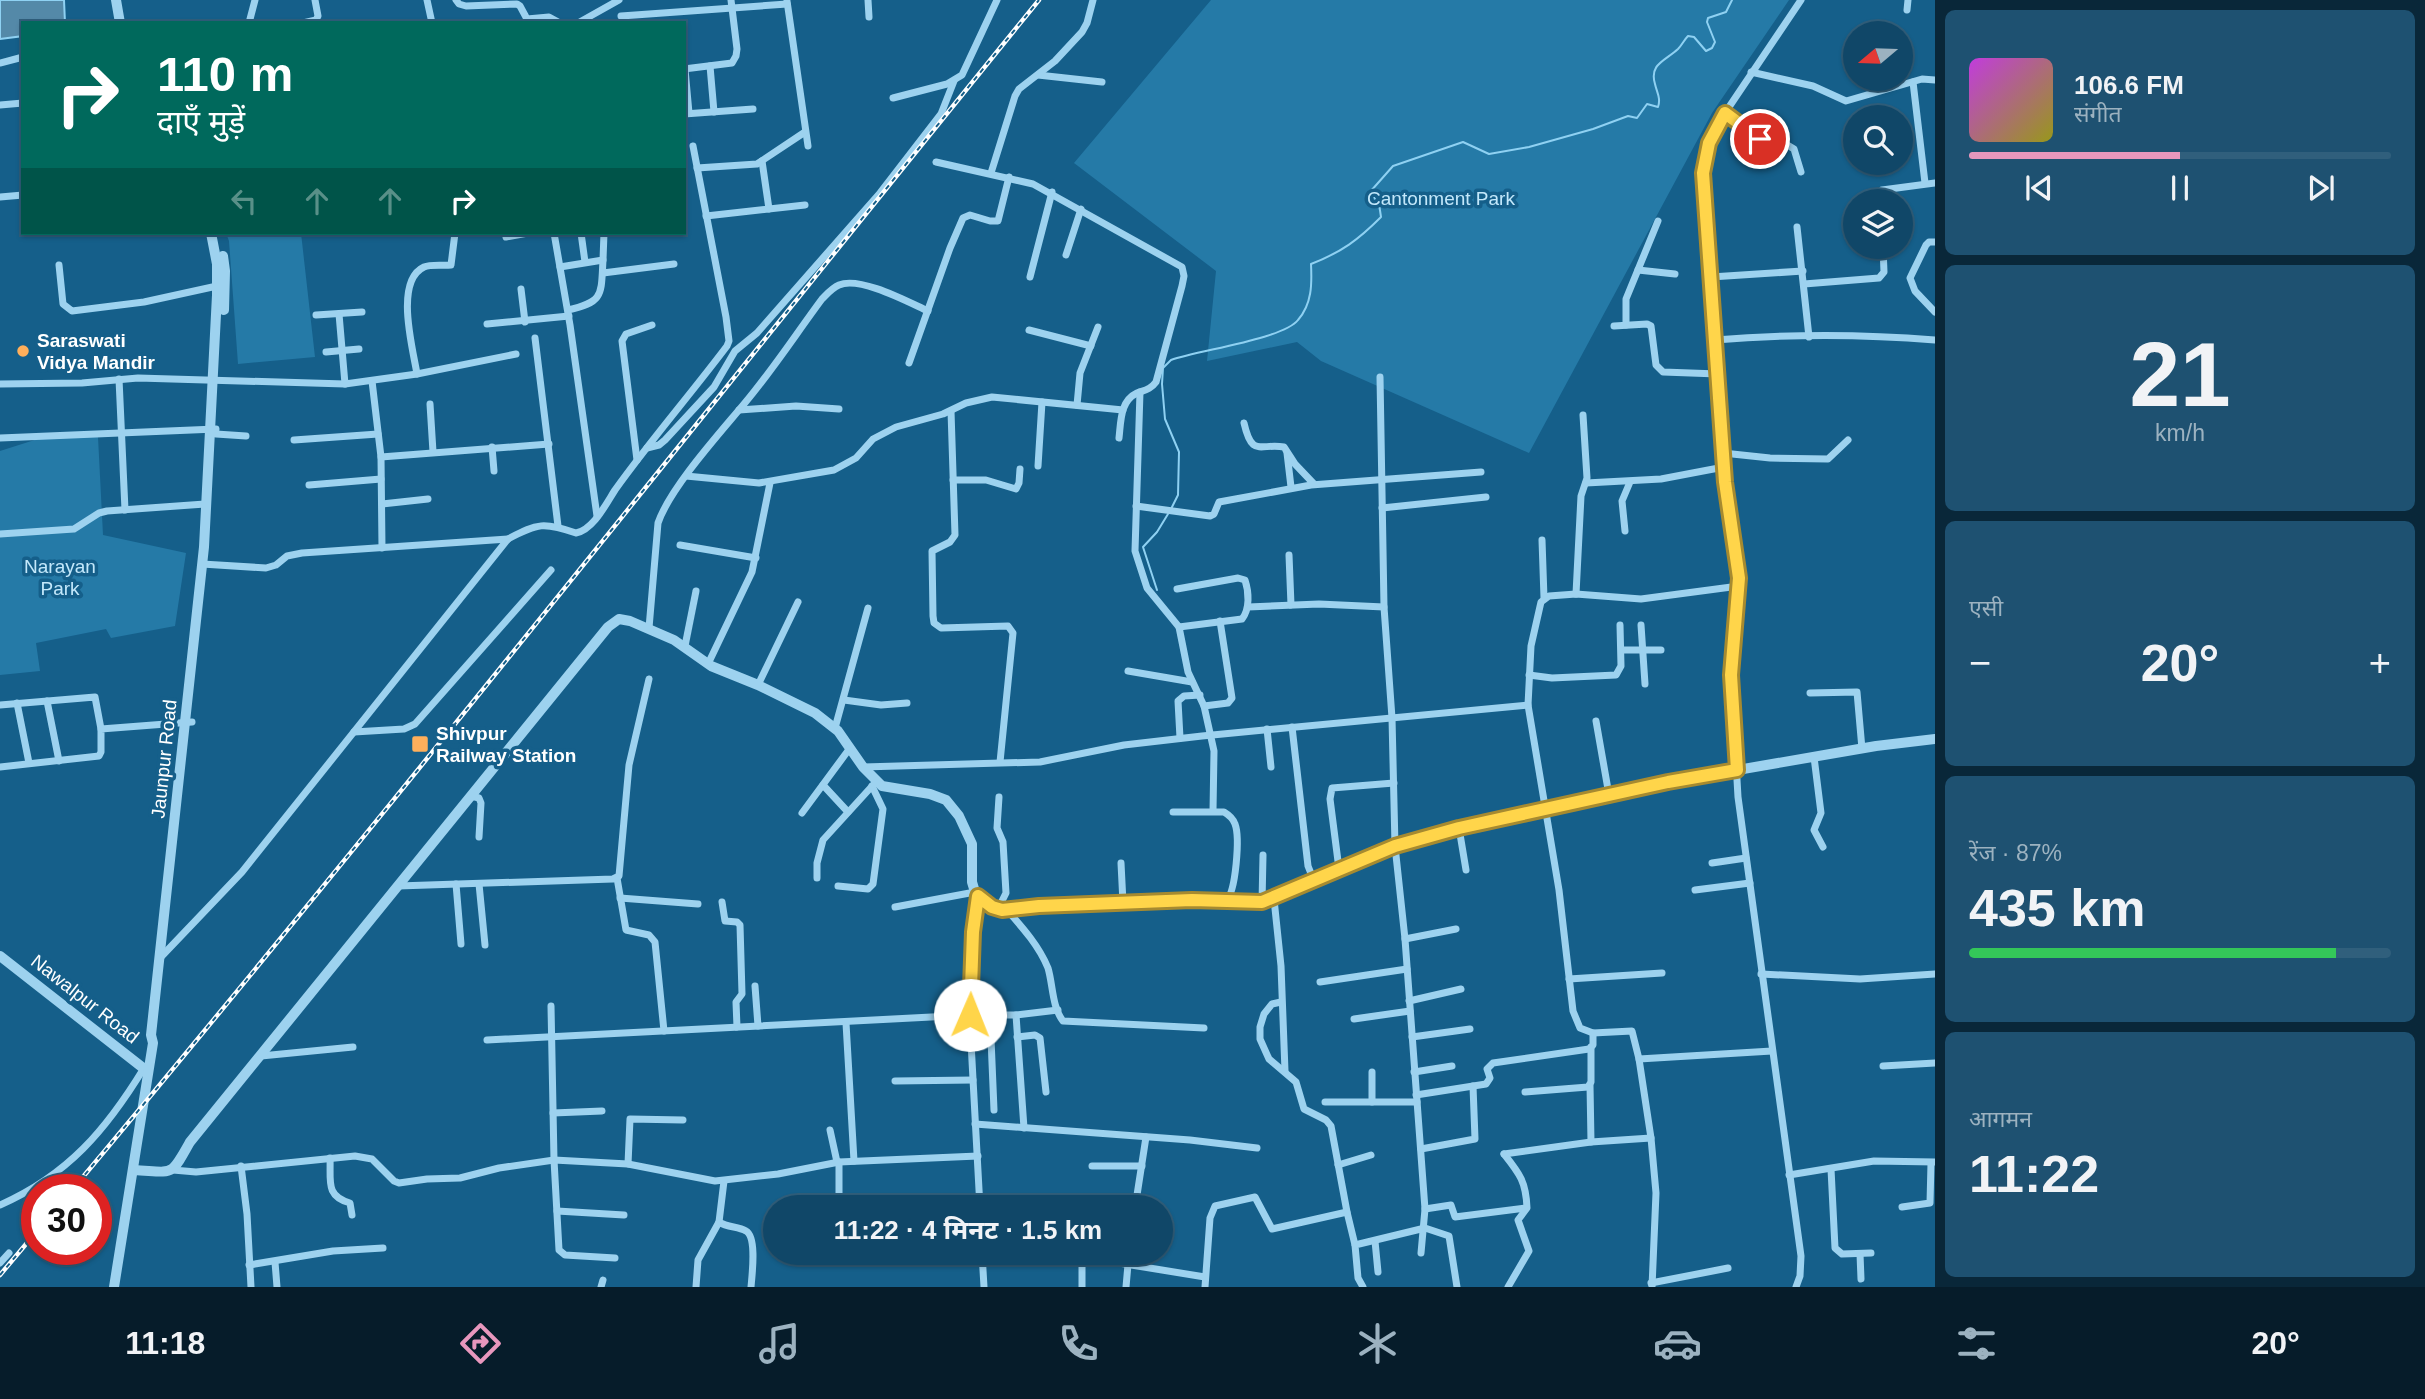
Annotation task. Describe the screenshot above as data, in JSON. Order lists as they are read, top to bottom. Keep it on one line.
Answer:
{"streets":{"street":["Nawalpur Road"]},"parks":["Cantonment Park","Narayan Park"],"places":{"other":["Saraswati Vidya Mandir"],"transit":["Shivpur Railway Station"]},"north":"left","page":{"turn":["110 m","दाएँ मुड़ें"],"song":["106.6 FM","संगीत"],"tile":[["21","km/h"],"एसी",["रेंज · 87%","435 km"],["आगमन","11:22"]],"heat":["−","20°","+"],"limit":"30","trip":"11:22 · 4 मिनट · 1.5 km","tabs":["11:18","20°"]}}
